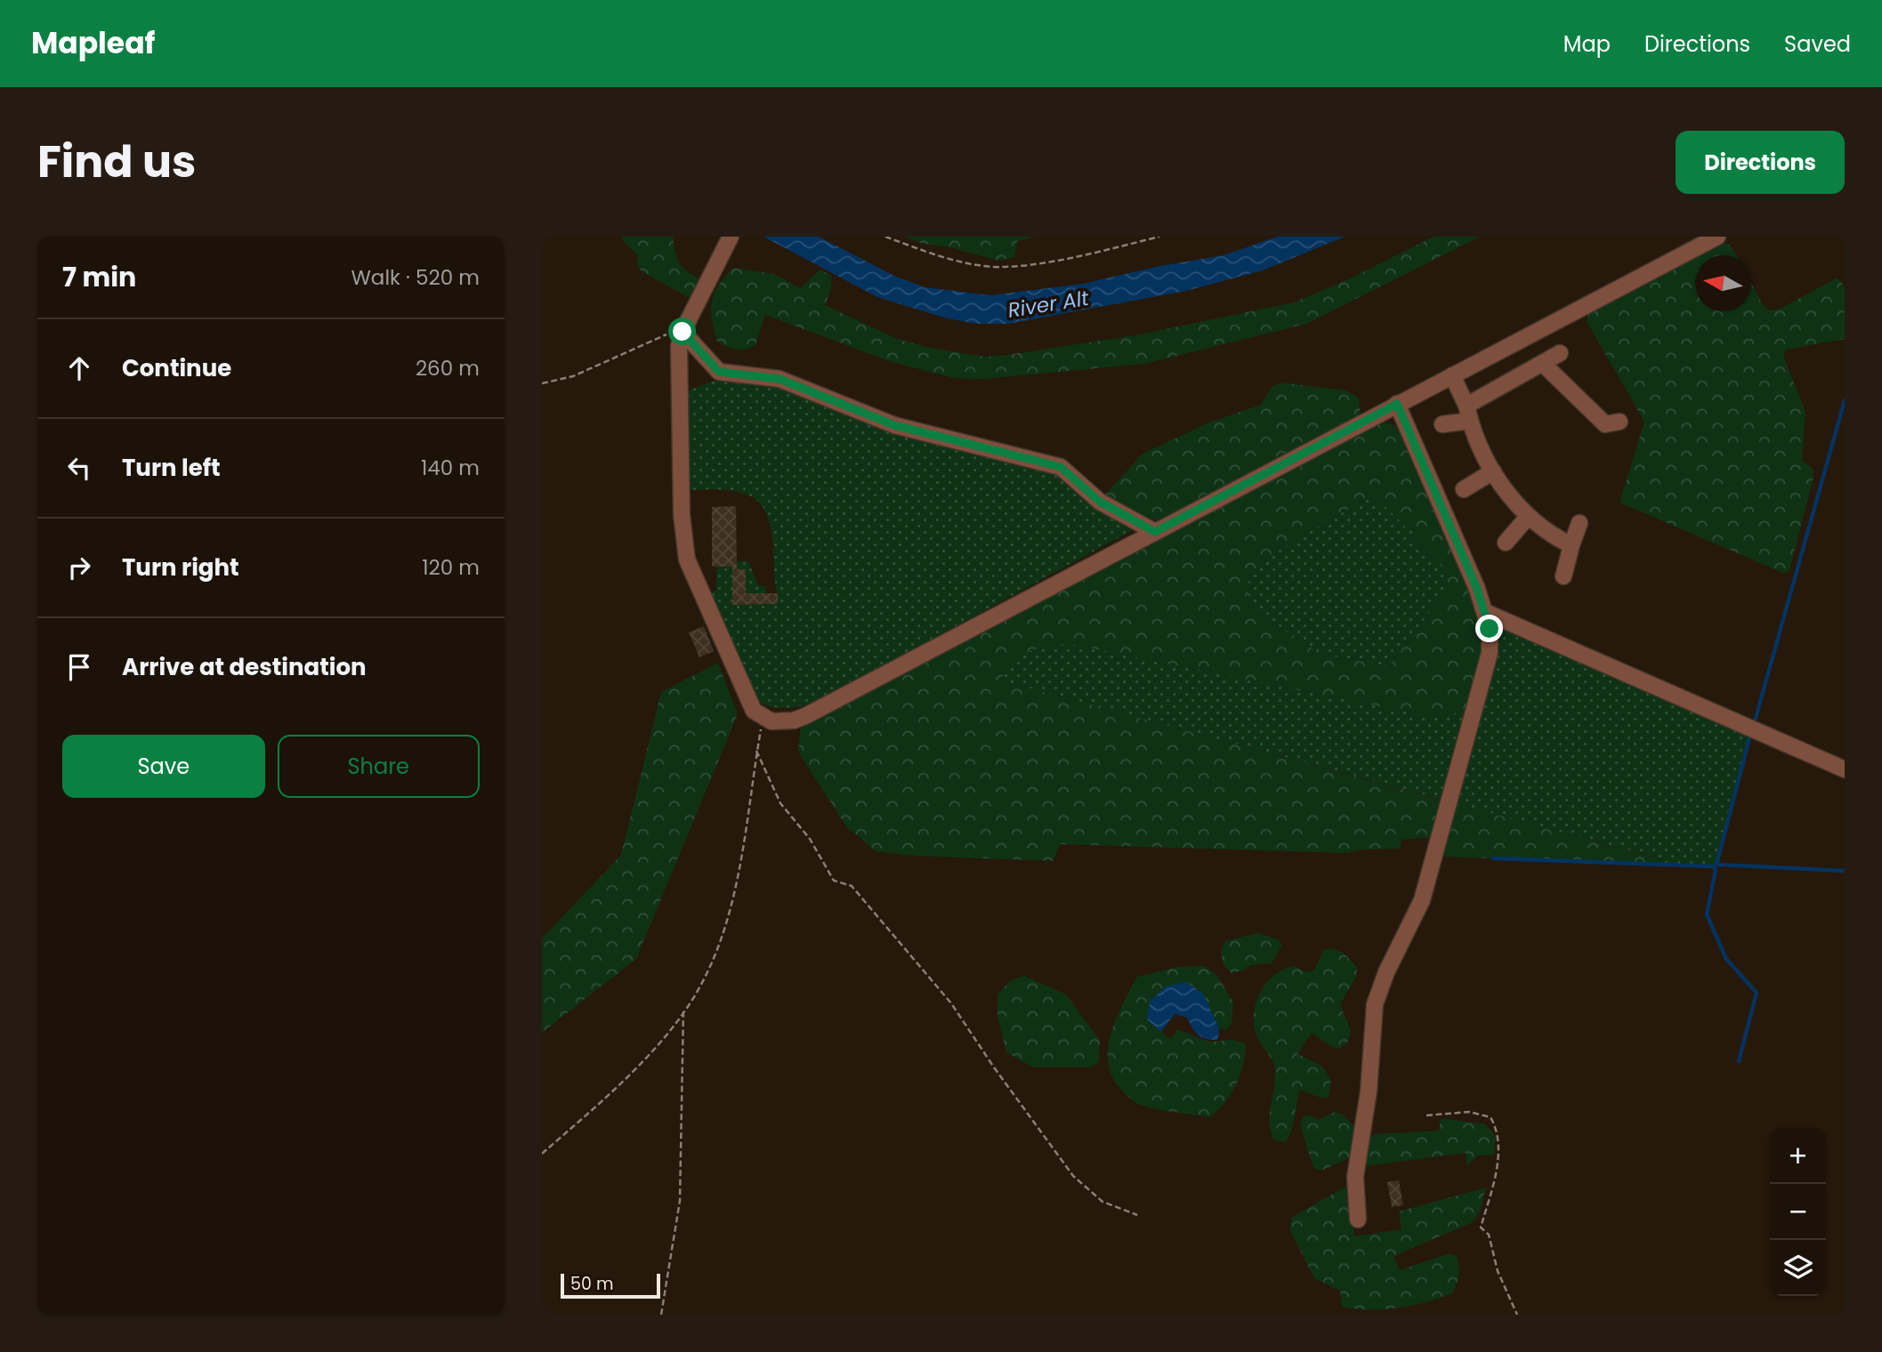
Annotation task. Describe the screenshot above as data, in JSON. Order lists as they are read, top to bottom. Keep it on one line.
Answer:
{"water":["River Alt"],"scale_bar":"50 m","north":"left","page":{"header":"Mapleaf","nav":["Map","Directions","Saved"],"title":"Find us","buttons":["Directions",["Save","Share"]],"heading":["7 min","Walk · 520 m"],"list":[["Continue","260 m"],["Turn left","140 m"],["Turn right","120 m"],"Arrive at destination"],"map_buttons":["+","−"],"scale":"50 m"}}
